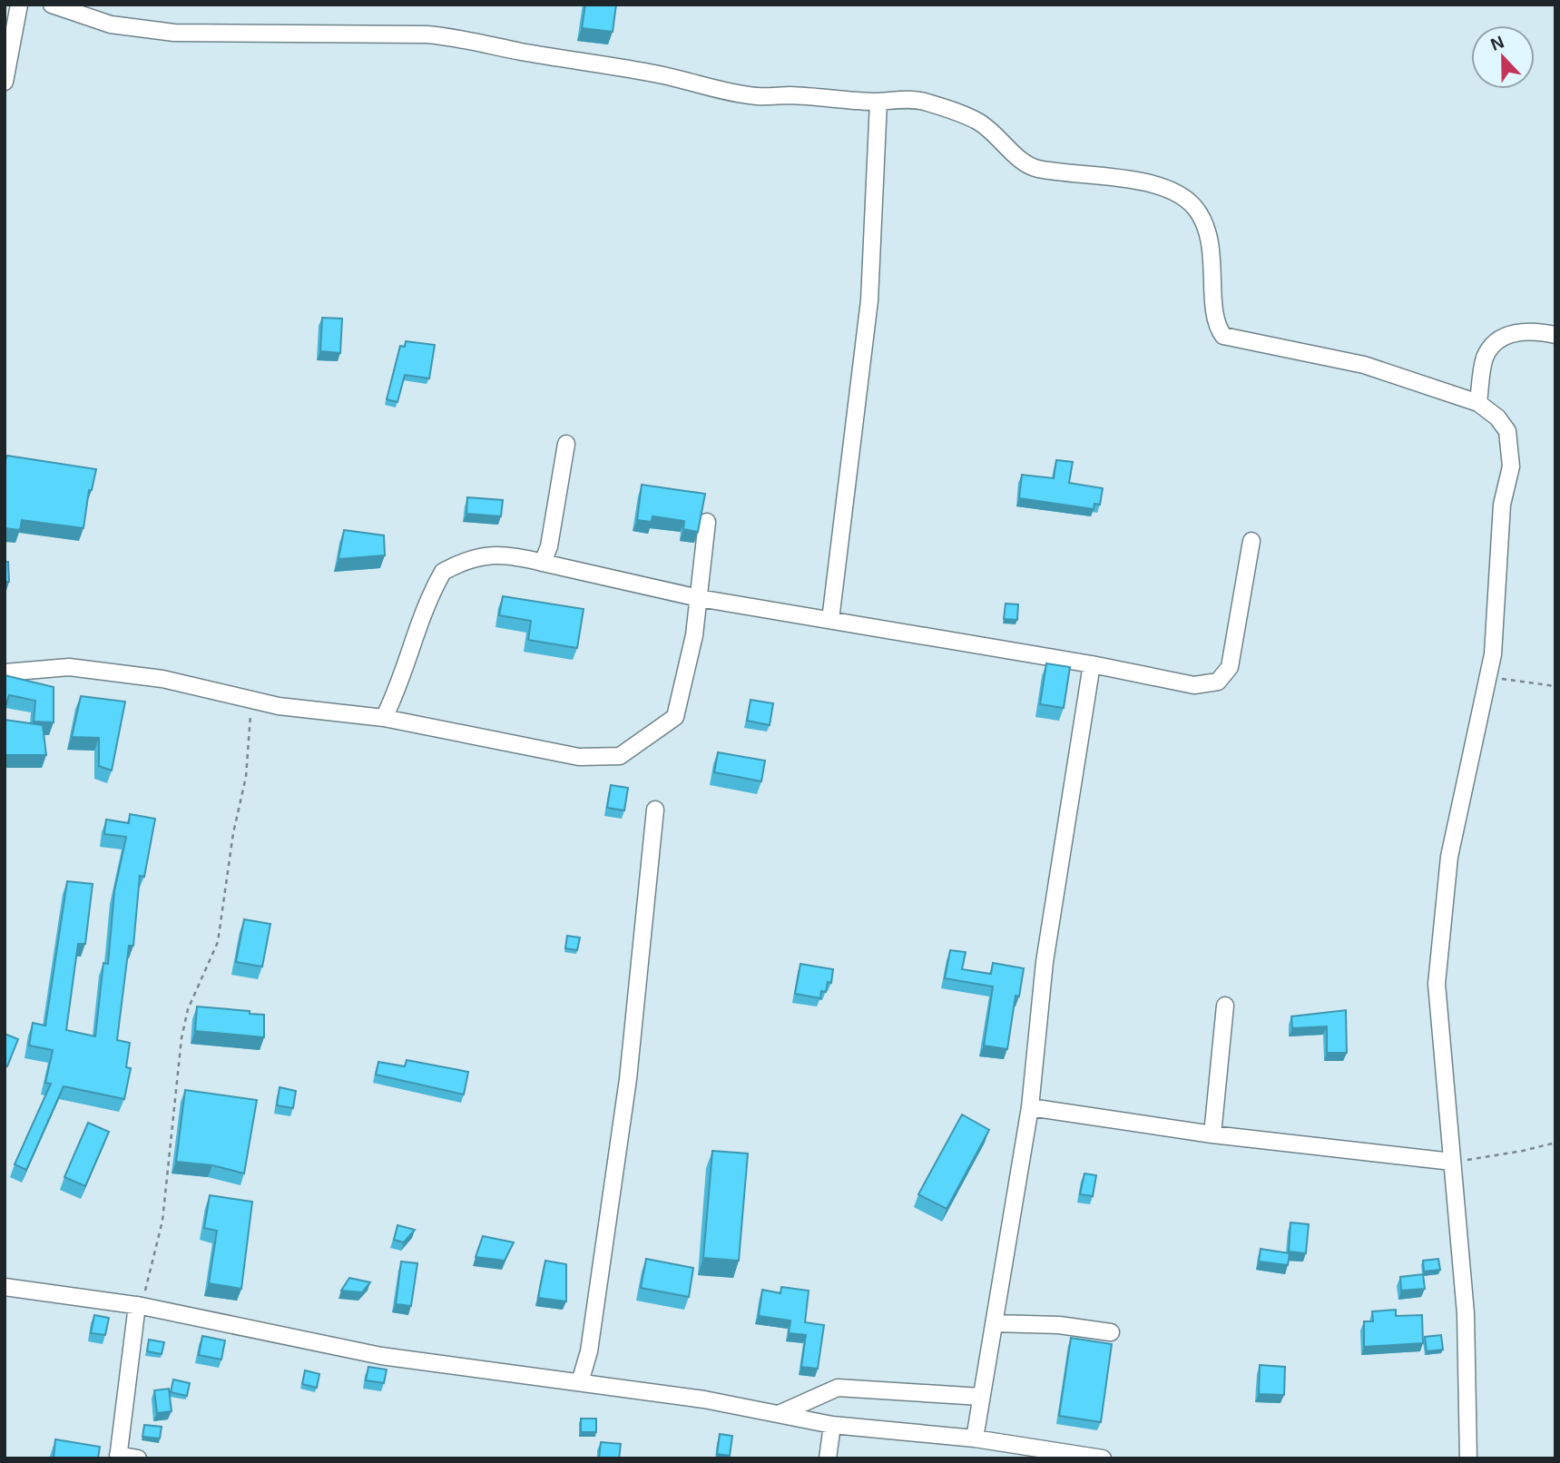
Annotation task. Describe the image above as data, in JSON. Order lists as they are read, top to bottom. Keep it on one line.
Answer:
{"north":"top"}
